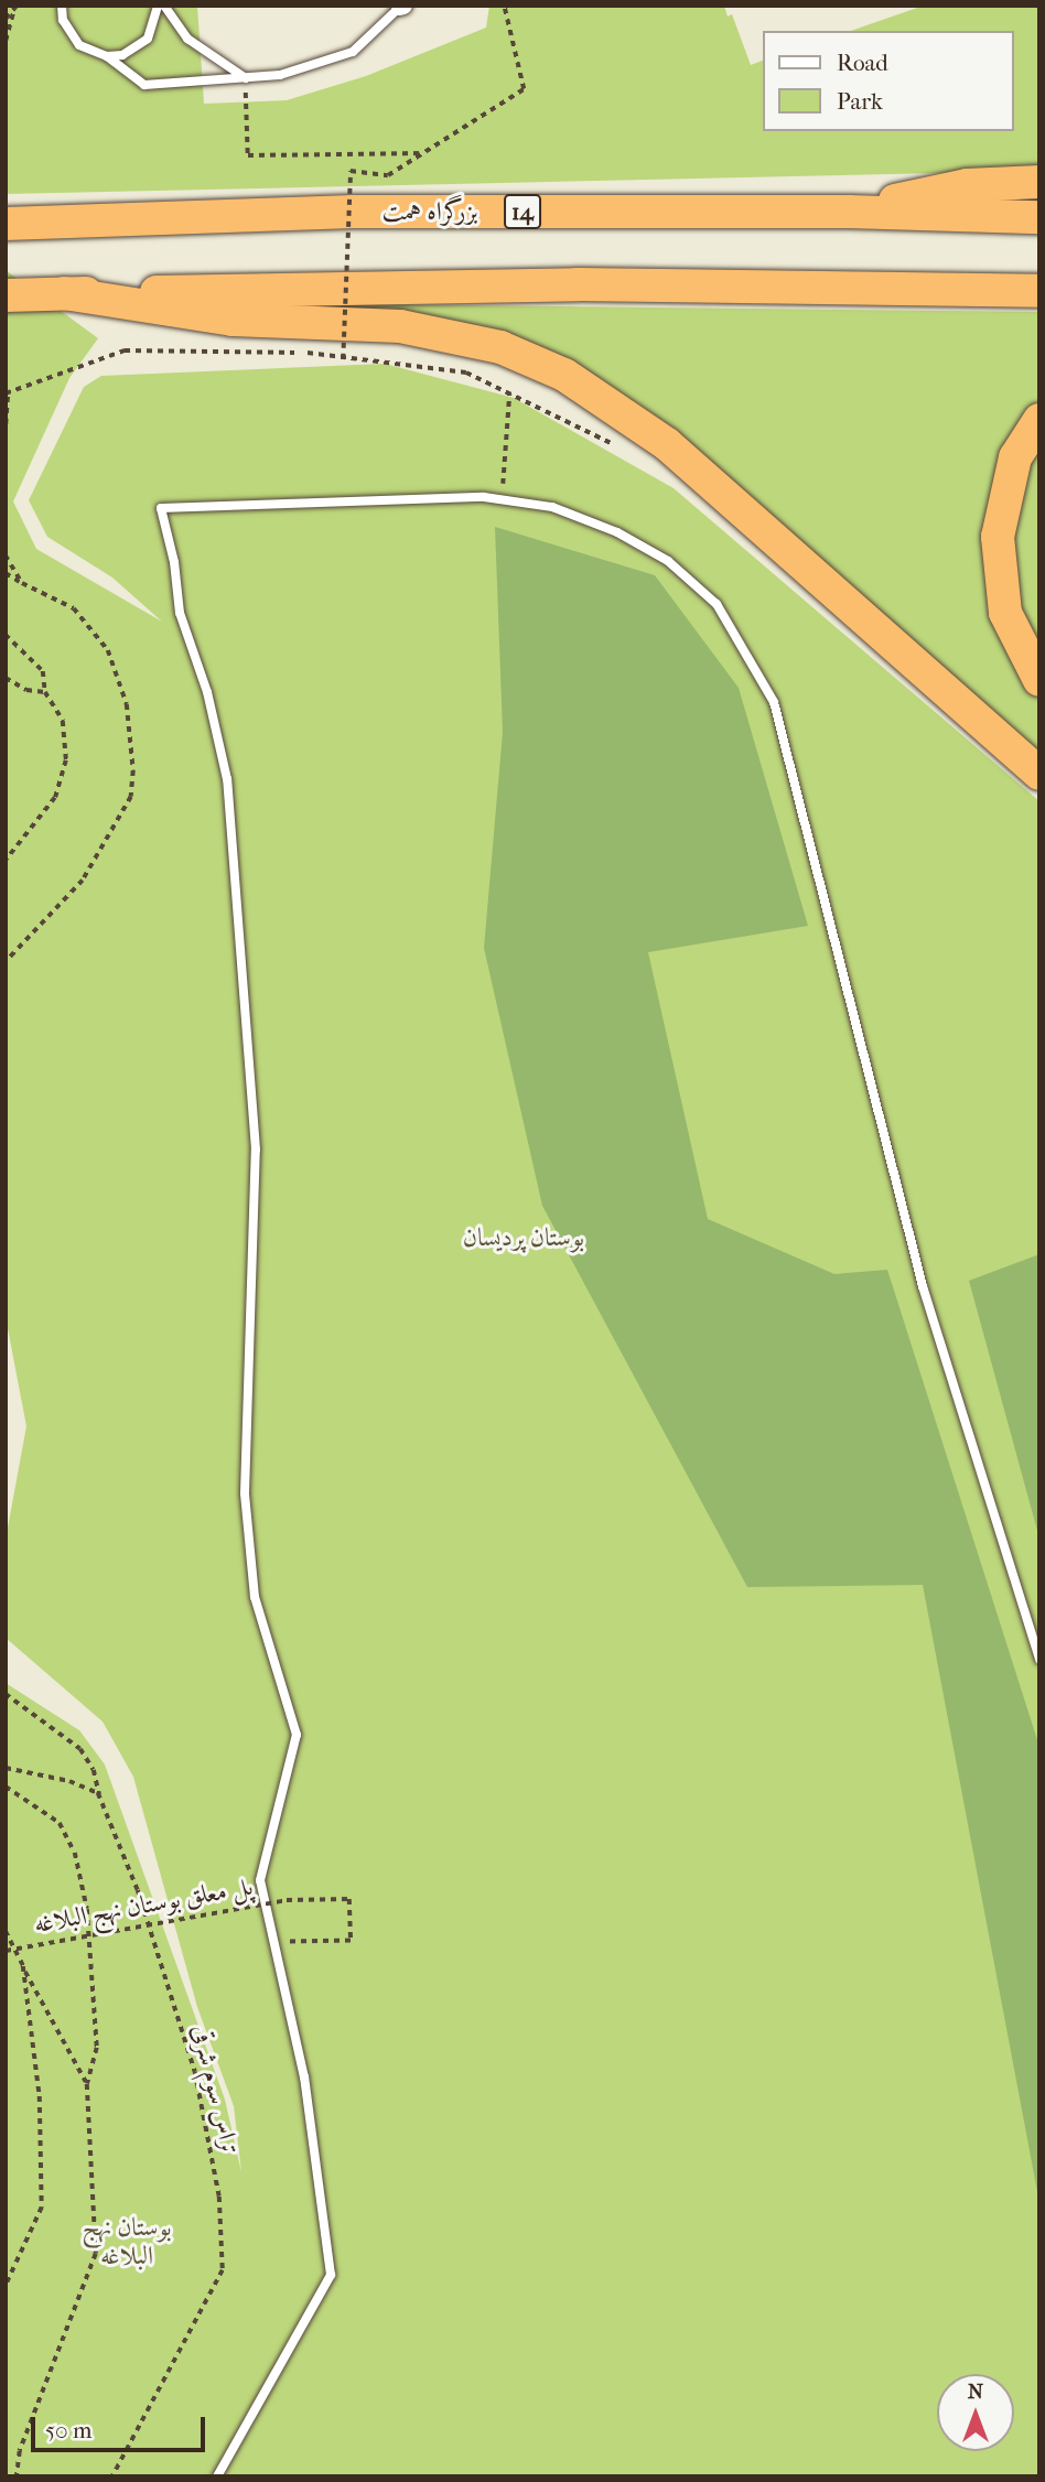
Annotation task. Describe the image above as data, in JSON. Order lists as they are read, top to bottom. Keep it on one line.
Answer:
{"streets":{"highway":["بزرگراه همت","14"],"path":["پل معلق بوستان نهج البلاغه","تراس سوم شرقی"]},"parks":["بوستان پردیسان","بوستان نهج البلاغه"],"legend":["Road","Park"],"scale_bar":"50 m","north":"top"}
